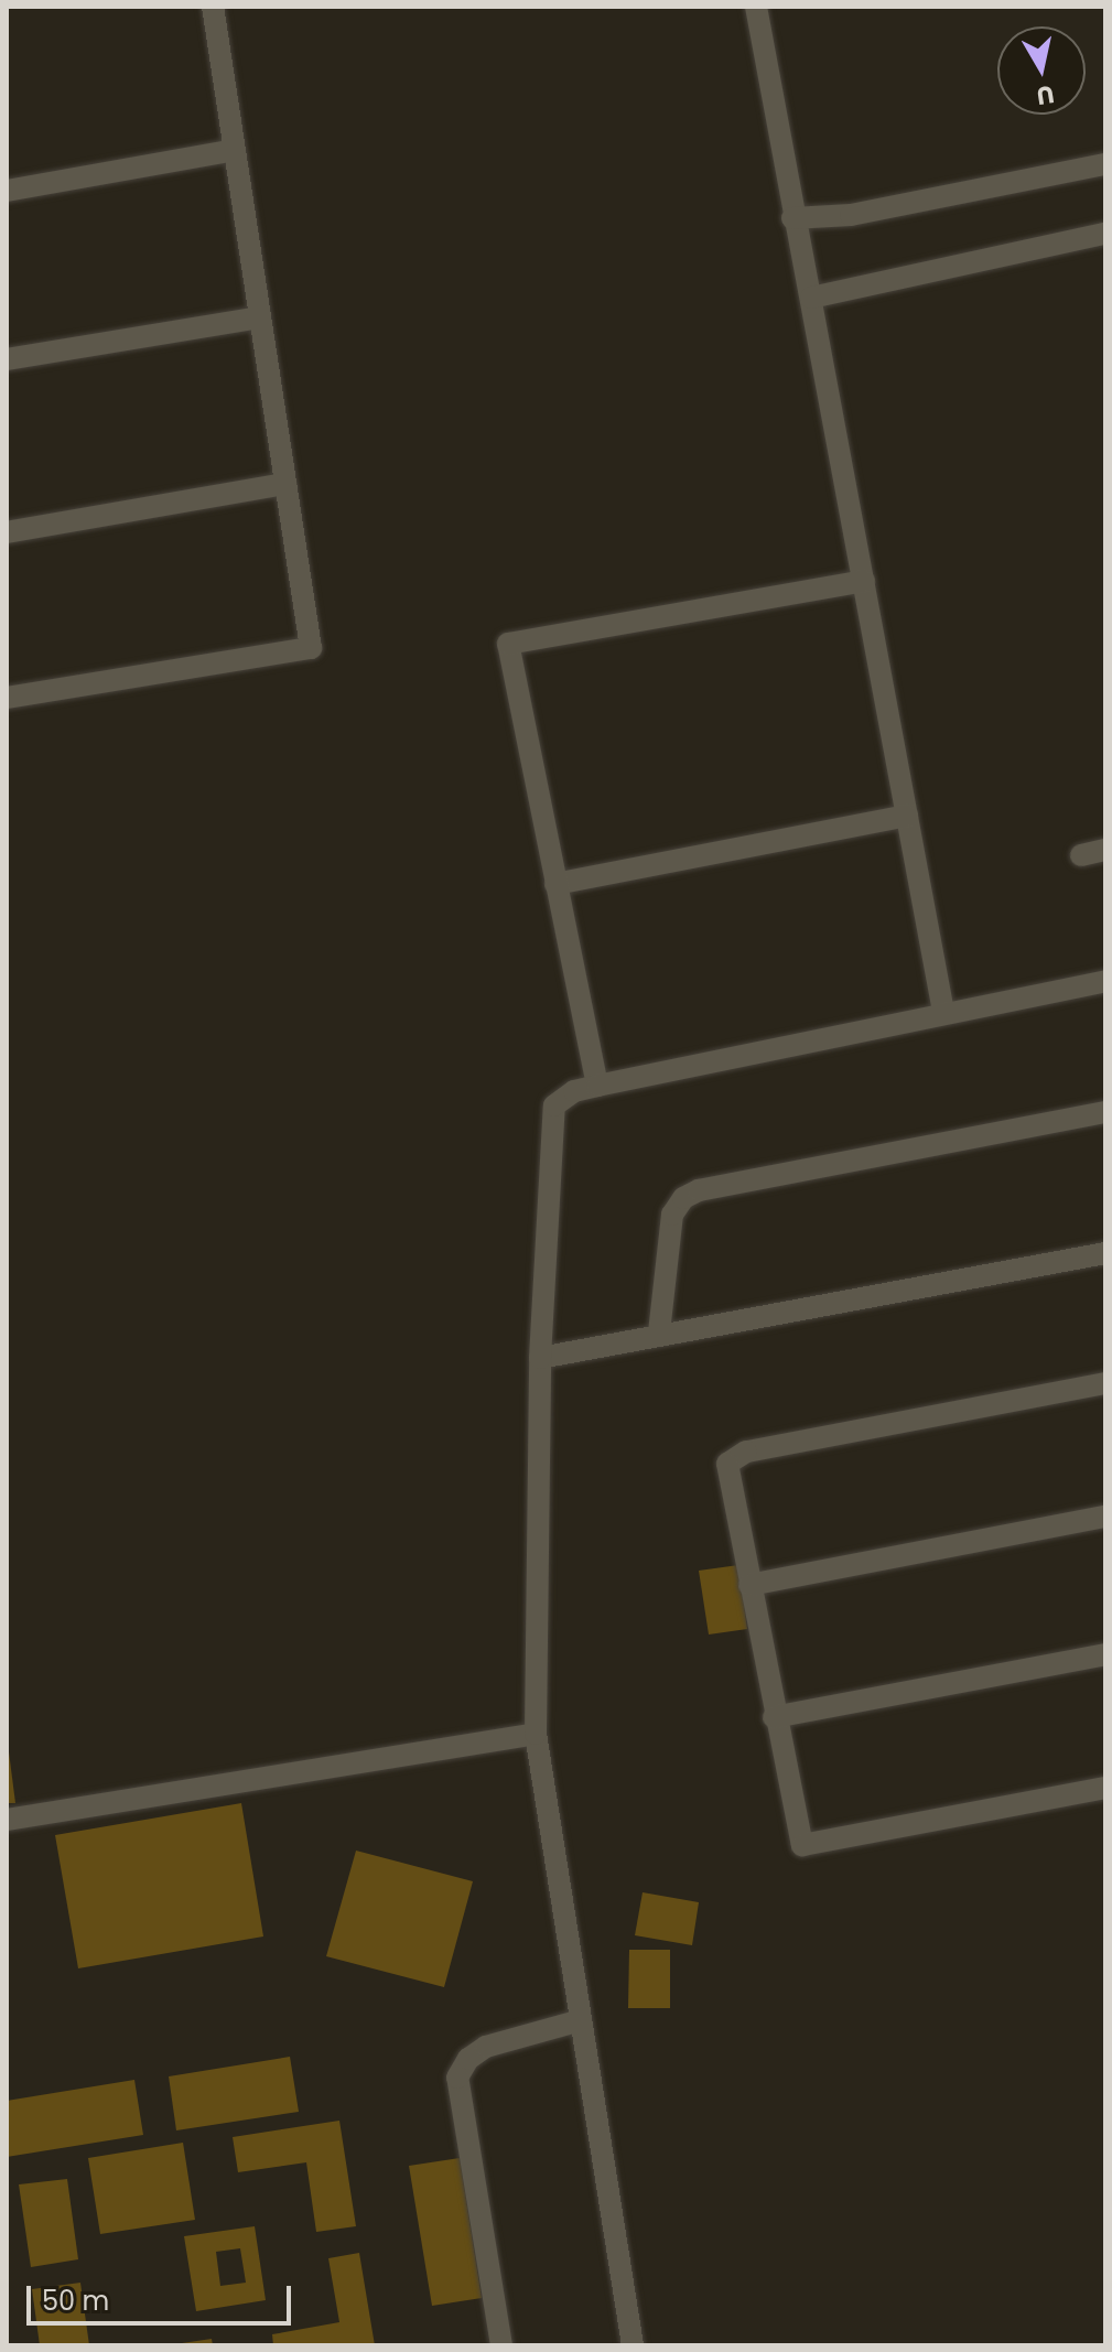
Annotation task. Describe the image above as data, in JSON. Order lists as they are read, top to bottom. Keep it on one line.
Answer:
{"scale_bar":"50 m","north":"bottom"}
